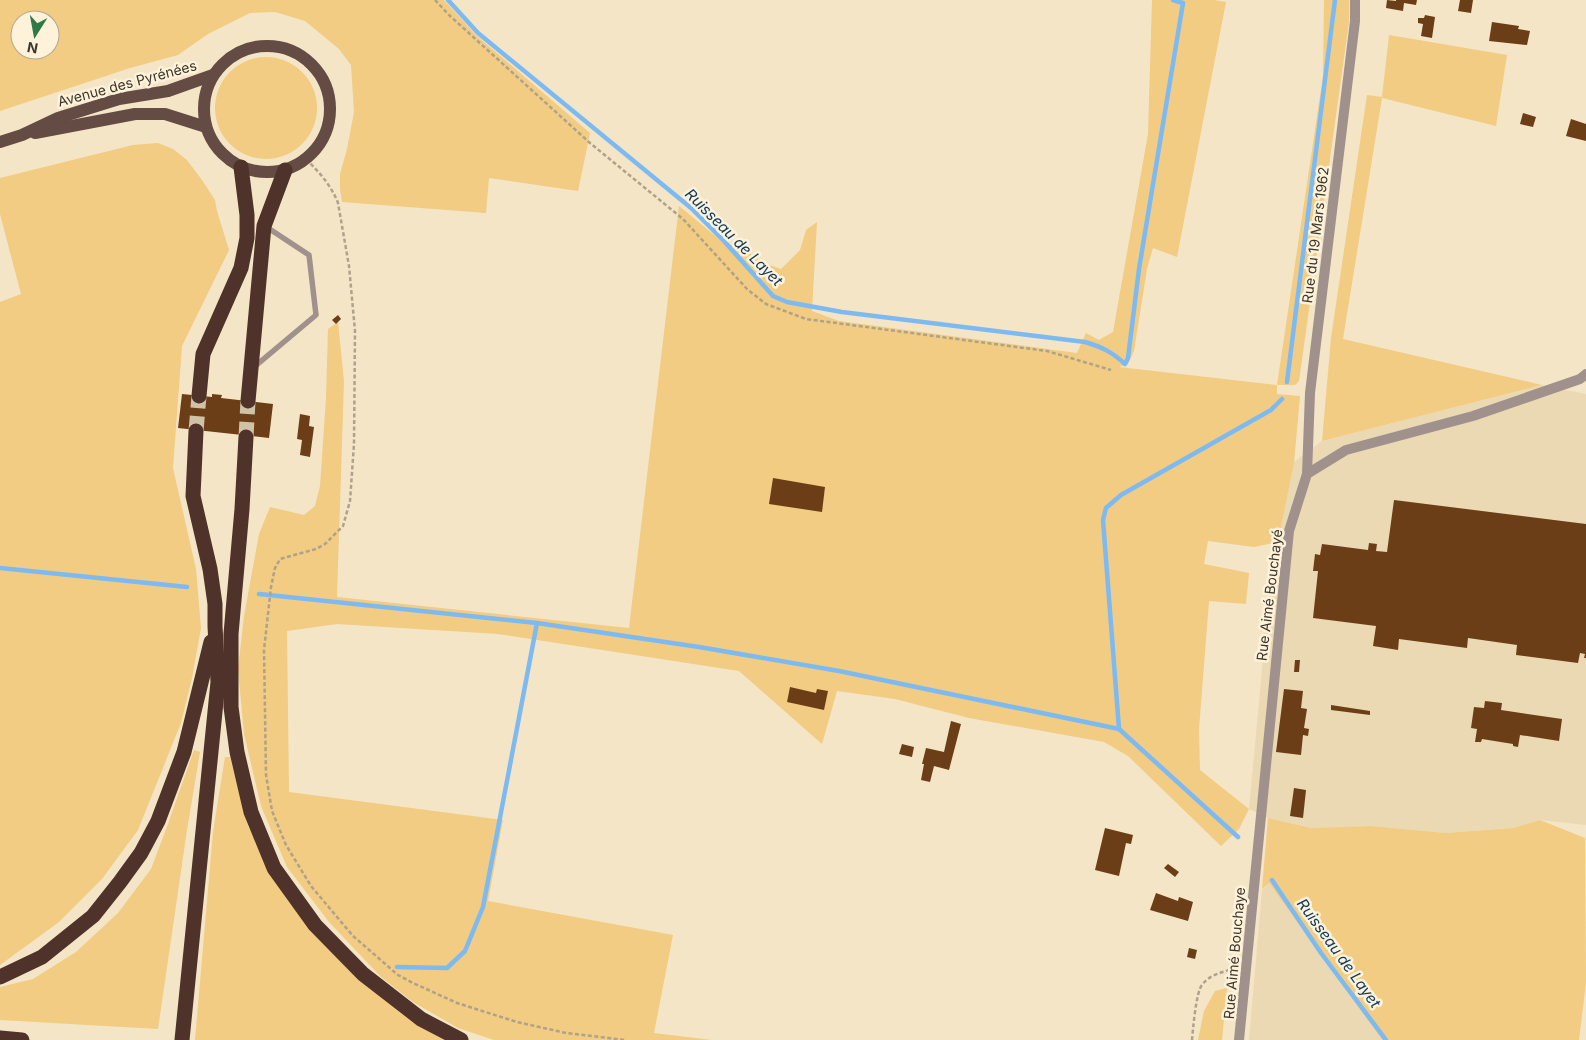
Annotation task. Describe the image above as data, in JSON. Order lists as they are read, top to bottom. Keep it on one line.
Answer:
{"streets":{"main road":["Avenue des Pyrénées"],"street":["Rue du 19 Mars 1962","Rue Aimé Bouchayé","Rue Aimé Bouchaye"]},"crossings":[["Rue du 19 Mars 1962","Rue Aimé Bouchayé"],["Rue Aimé Bouchayé","Rue Aimé Bouchaye"]],"water":["Ruisseau de Layet"],"north":"bottom"}
